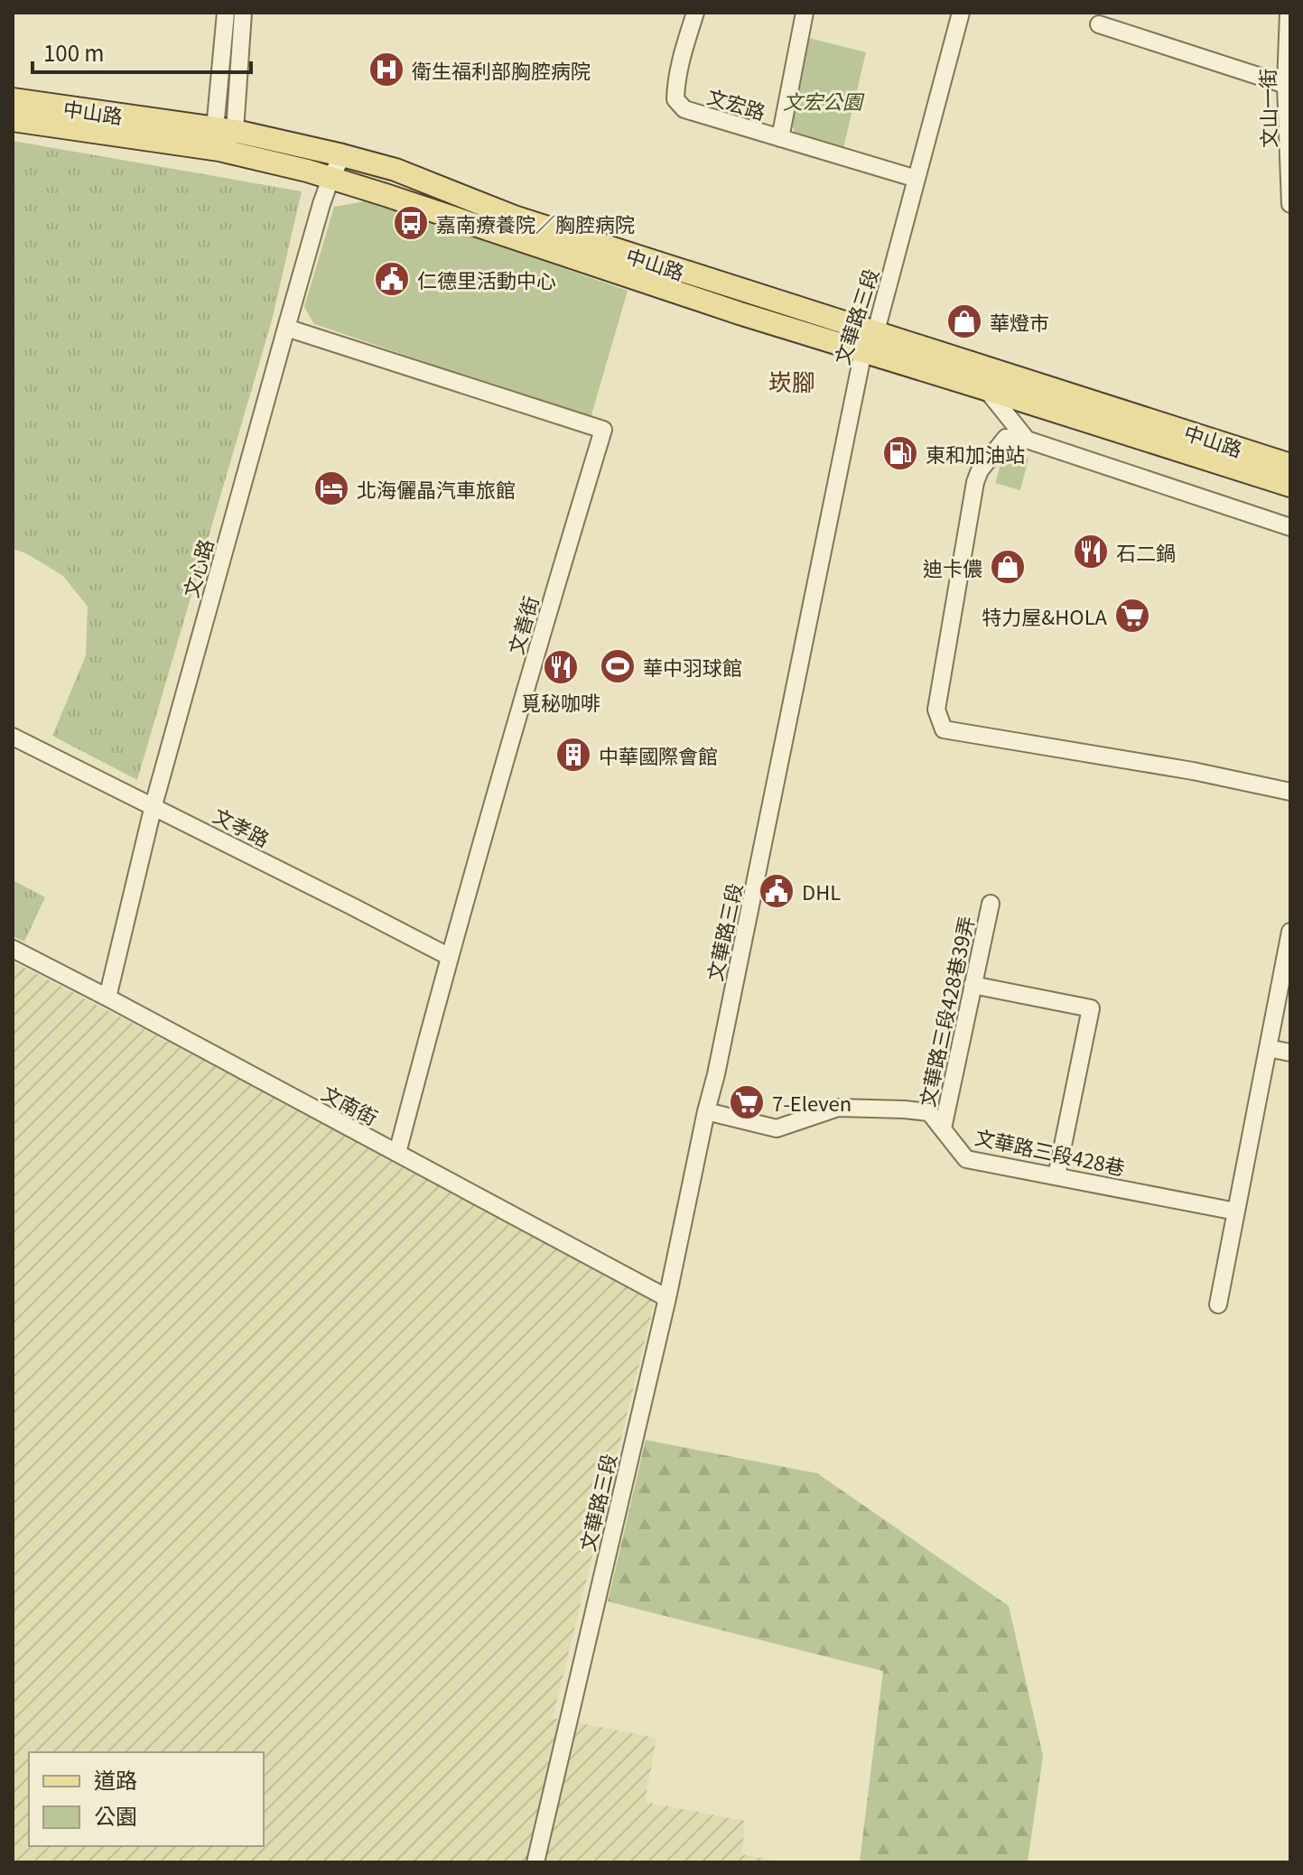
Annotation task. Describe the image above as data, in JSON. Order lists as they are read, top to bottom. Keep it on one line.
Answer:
{"streets":{"main road":["中山路"],"street":["文宏路","文山一街","文華路三段","文心路","文善街","文孝路","文華路三段428巷39弄","文南街","文華路三段428巷"]},"crossings":[["文宏路","文華路三段"],["中山路","文華路三段"],["中山路","文心路"],["文華路三段","文南街"],["文華路三段","文華路三段428巷"],["文心路","文善街"],["文心路","文孝路"],["文心路","文南街"],["文善街","文孝路"],["文善街","文南街"],["文華路三段428巷39弄","文華路三段428巷"]],"districts":["崁腳"],"parks":["文宏公園"],"places":{"hospital":["衛生福利部胸腔病院"],"bus stop":["嘉南療養院／胸腔病院"],"public building":["仁德里活動中心","DHL"],"shop":["華燈市","迪卡儂"],"fuel station":["東和加油站"],"hotel":["北海儷晶汽車旅館"],"restaurant":["石二鍋","覓秘咖啡"],"supermarket":["特力屋&HOLA","7-Eleven"],"sports":["華中羽球館"],"building":["中華國際會館"]},"legend":["道路","公園"],"scale_bar":"100 m"}
